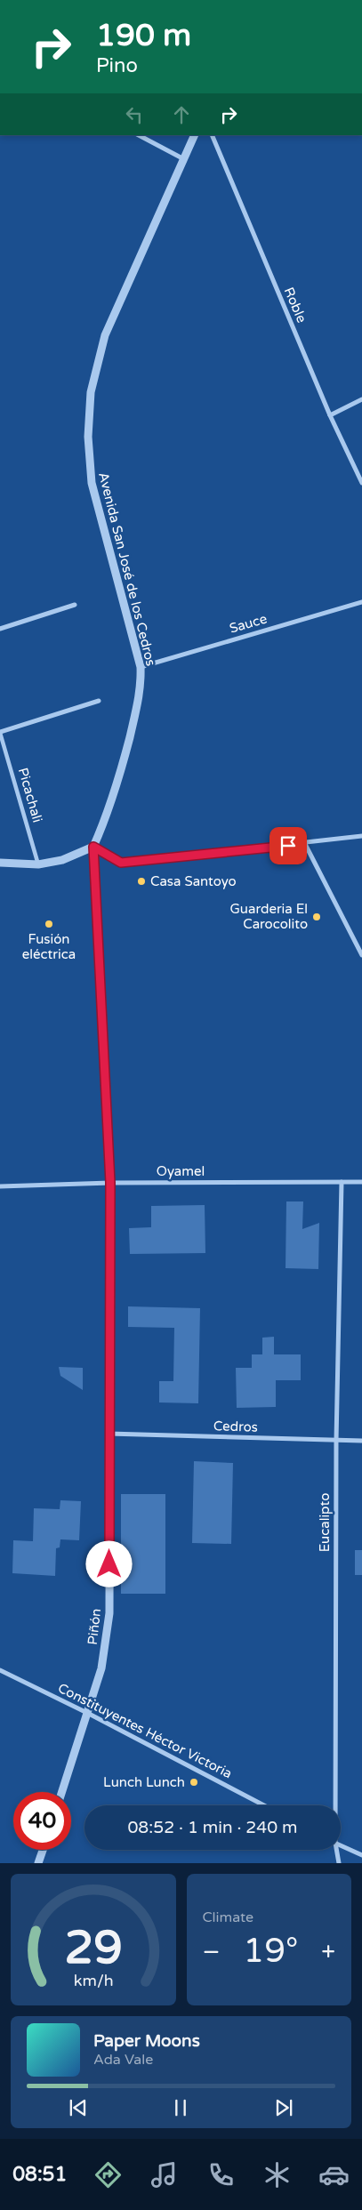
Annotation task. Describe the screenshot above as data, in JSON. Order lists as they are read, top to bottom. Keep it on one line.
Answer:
{"streets":{"street":["Roble","Avenida San José de los Cedros","Sauce","Picachali","Oyamel","Cedros","Eucalipto","Piñón","Constituyentes Héctor Victoria"]},"crossings":[["Avenida San José de los Cedros","Sauce"],["Avenida San José de los Cedros","Piñón"],["Oyamel","Eucalipto"],["Oyamel","Piñón"],["Cedros","Eucalipto"],["Cedros","Piñón"],["Piñón","Constituyentes Héctor Victoria"]],"places":["Casa Santoyo","Guarderia El Carocolito","Fusión eléctrica","Lunch Lunch"],"page":{"turn":["190 m","Pino"],"limit":"40","trip":"08:52 · 1 min · 240 m","tile":"Climate","heat":["−","19°","+"],"song":["Paper Moons","Ada Vale"],"tabs":"08:51","gauge":["29","km/h"]}}
